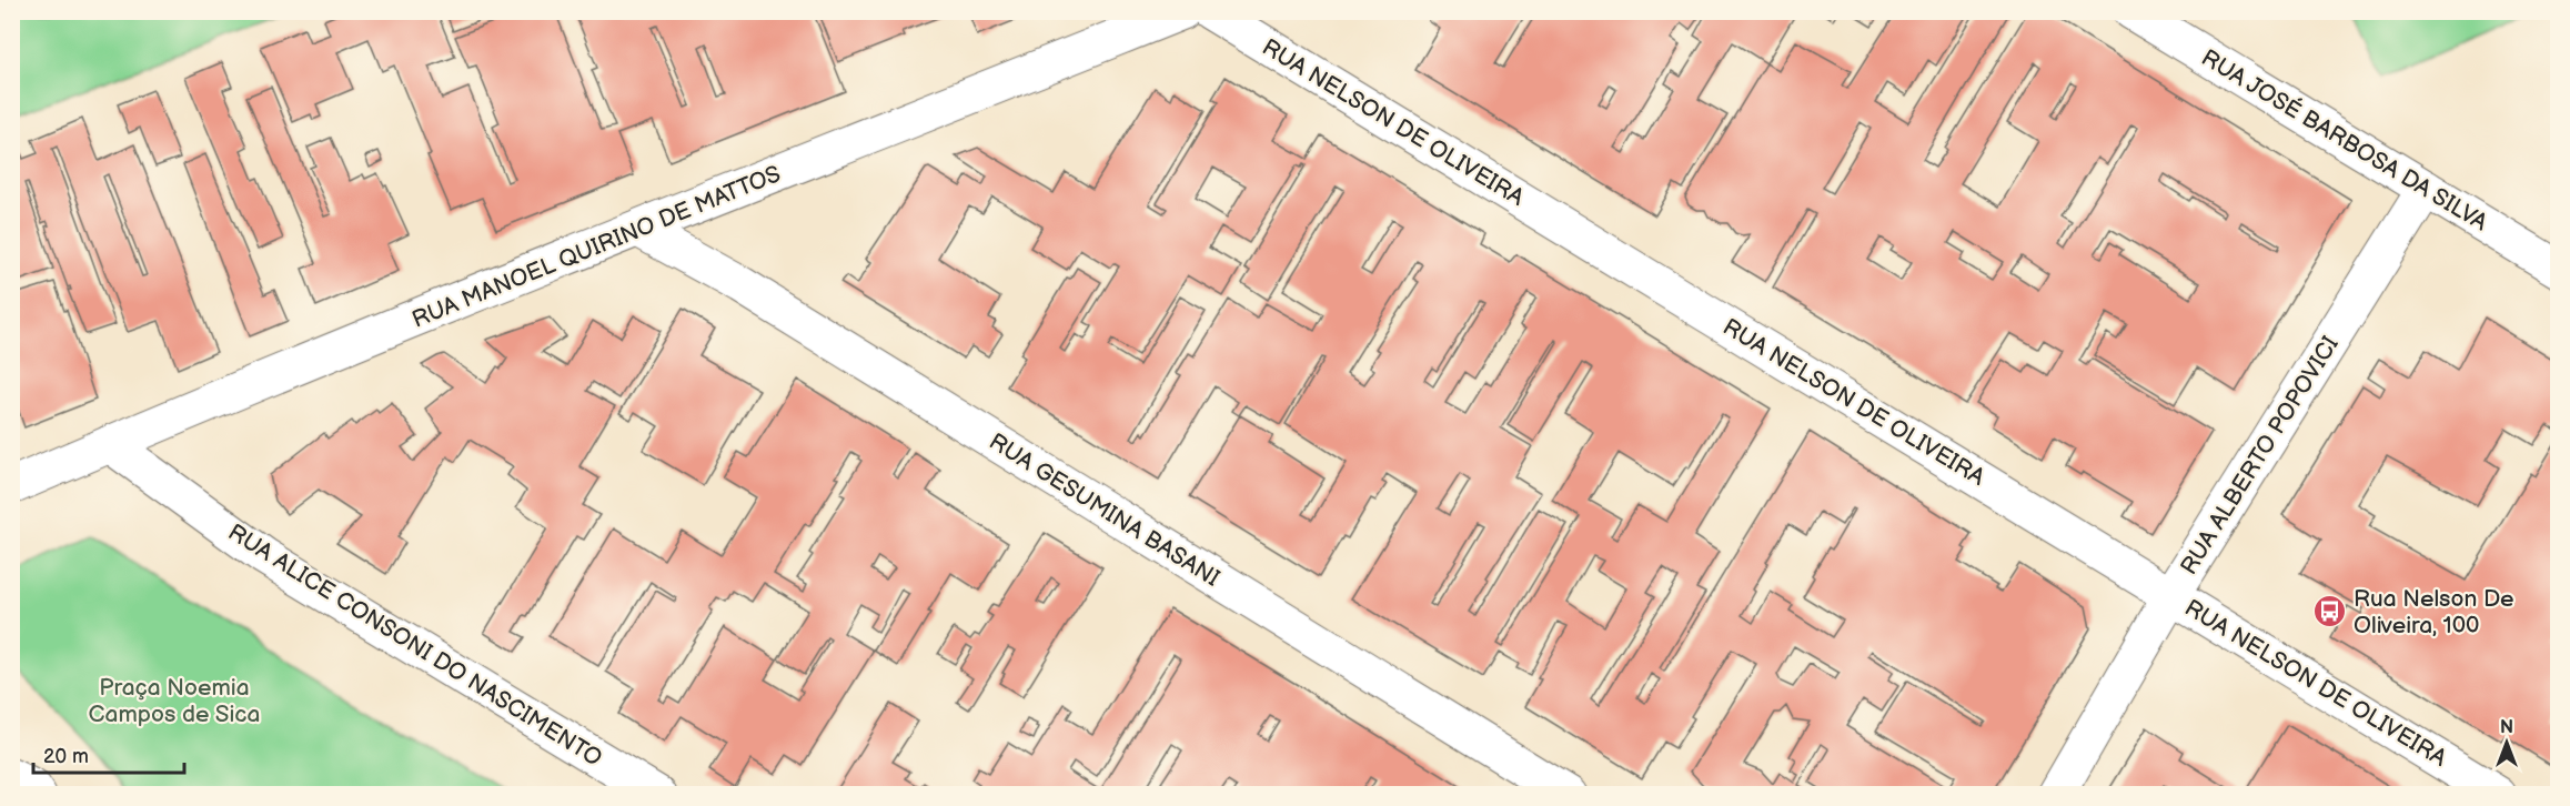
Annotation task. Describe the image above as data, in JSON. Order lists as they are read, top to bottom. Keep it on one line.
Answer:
{"streets":{"street":["RUA NELSON DE OLIVEIRA","RUA JOSÉ BARBOSA DA SILVA","RUA MANOEL QUIRINO DE MATTOS","RUA ALBERTO POPOVICI","RUA GESUMINA BASANI","RUA ALICE CONSONI DO NASCIMENTO"]},"crossings":[["RUA NELSON DE OLIVEIRA","RUA ALBERTO POPOVICI"],["RUA JOSÉ BARBOSA DA SILVA","RUA ALBERTO POPOVICI"],["RUA MANOEL QUIRINO DE MATTOS","RUA GESUMINA BASANI"],["RUA MANOEL QUIRINO DE MATTOS","RUA ALICE CONSONI DO NASCIMENTO"]],"parks":["Praça Noemia Campos de Sica"],"places":{"bus stop":["Rua Nelson De Oliveira, 100"]},"scale_bar":"20 m","north":"top"}
